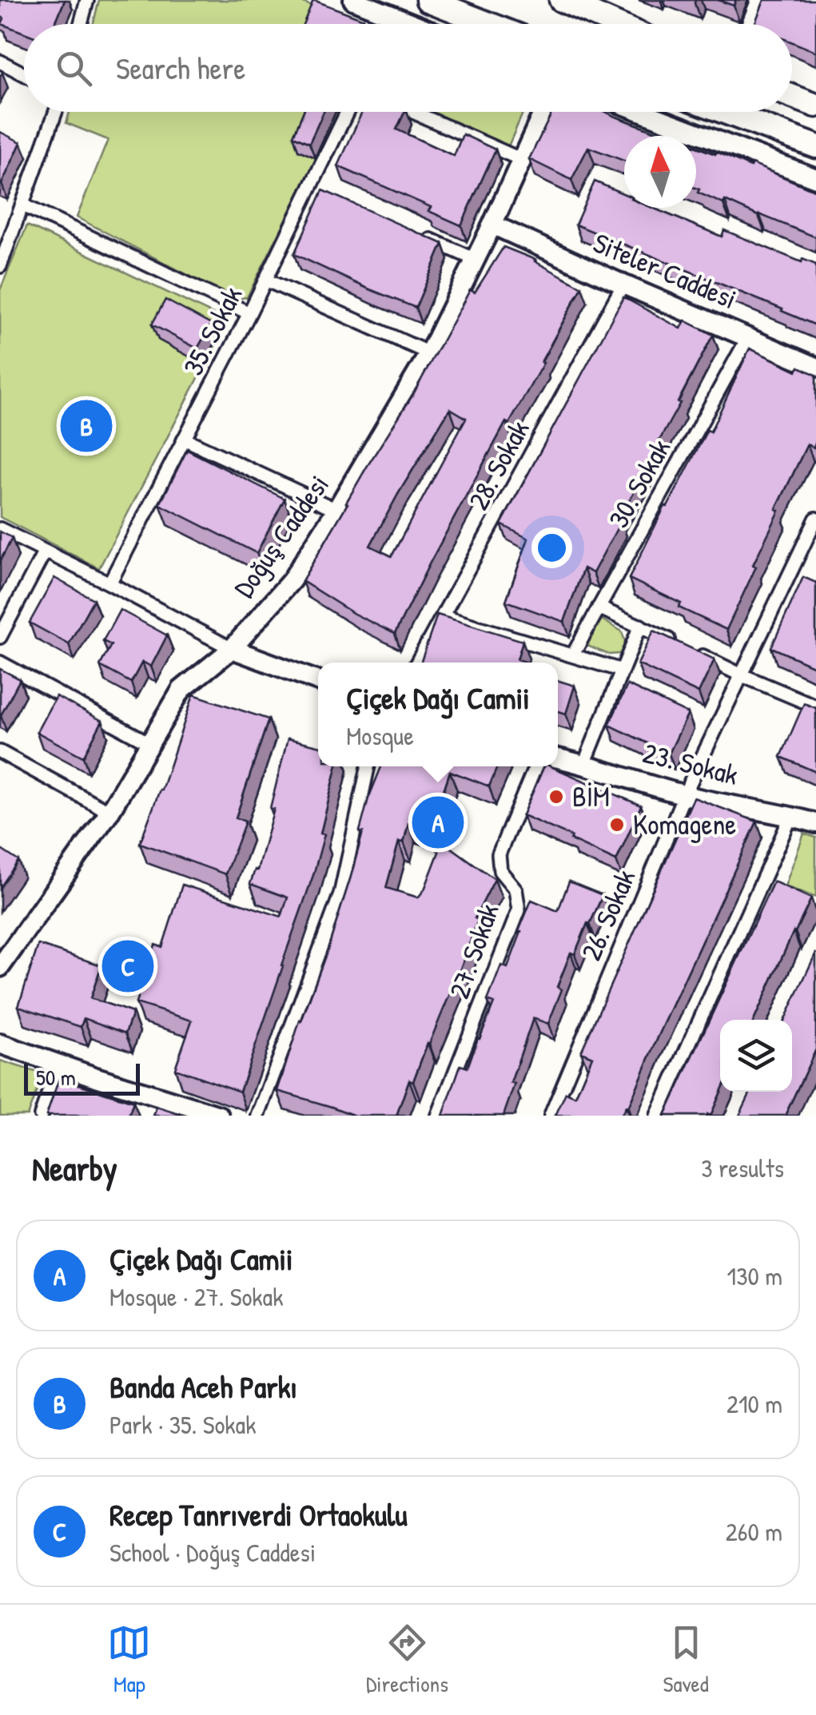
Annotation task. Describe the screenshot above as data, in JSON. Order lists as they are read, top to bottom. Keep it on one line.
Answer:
{"streets":{"main road":["Siteler Caddesi","Doğuş Caddesi","23. Sokak"],"street":["35. Sokak","28. Sokak","30. Sokak","26. Sokak","27. Sokak"]},"crossings":[["Siteler Caddesi","28. Sokak"],["Siteler Caddesi","30. Sokak"],["Siteler Caddesi","Doğuş Caddesi"],["23. Sokak","26. Sokak"]],"places":["BİM","Komagene"],"scale_bar":"50 m","north":"top","page":{"search":"Search here","pins":["B","A","C"],"popup":["Çiçek Dağı Camii","Mosque"],"scale":"50 m","heading":["Nearby","3 results"],"list":[{"mark":"A","name":"Çiçek Dağı Camii","note":"Mosque · 27. Sokak","value":"130 m"},{"mark":"B","name":"Banda Aceh Parkı","note":"Park · 35. Sokak","value":"210 m"},{"mark":"C","name":"Recep Tanrıverdi Ortaokulu","note":"School · Doğuş Caddesi","value":"260 m"}],"nav":["Map","Directions","Saved"]}}
